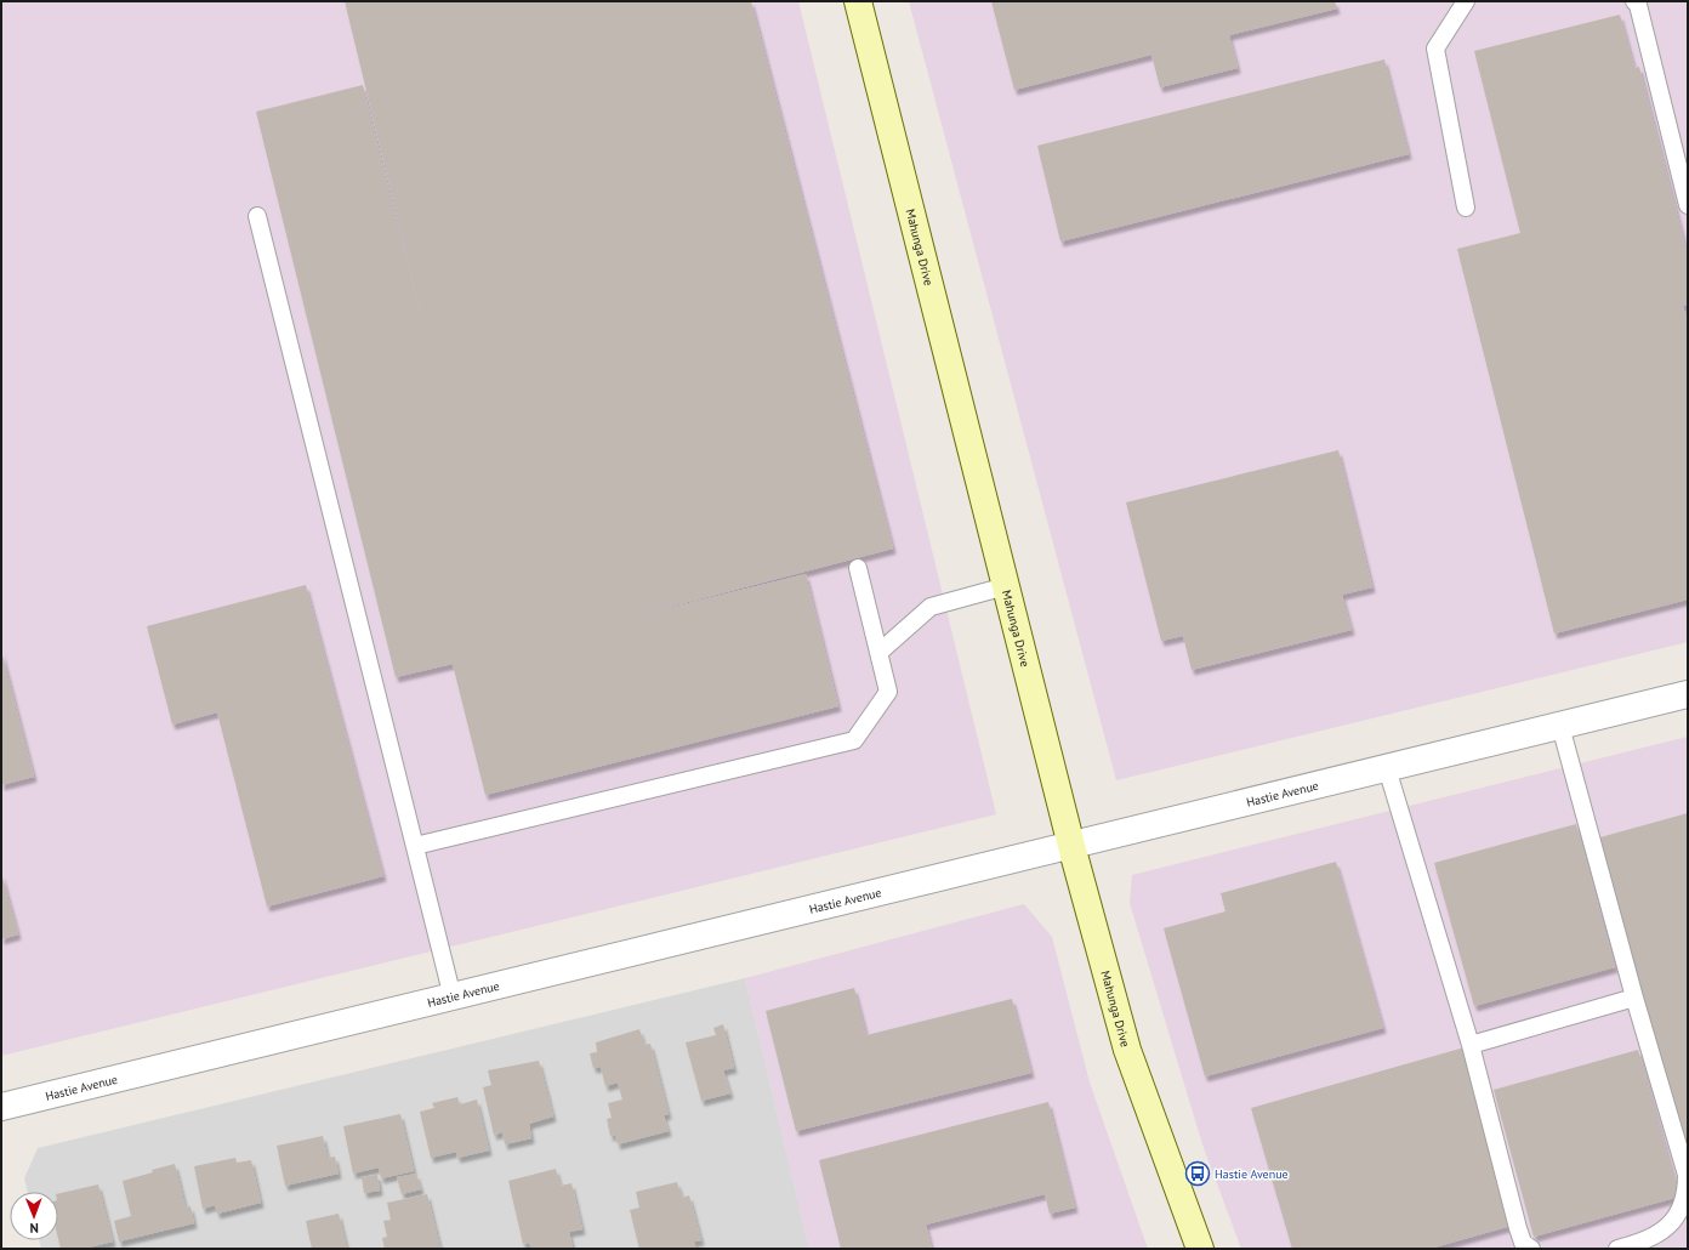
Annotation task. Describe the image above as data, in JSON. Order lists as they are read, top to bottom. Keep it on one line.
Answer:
{"streets":{"main road":["Mahunga Drive"],"street":["Hastie Avenue"]},"crossings":[["Mahunga Drive","Hastie Avenue"]],"places":{"bus stop":["Hastie Avenue"]},"north":"bottom"}
